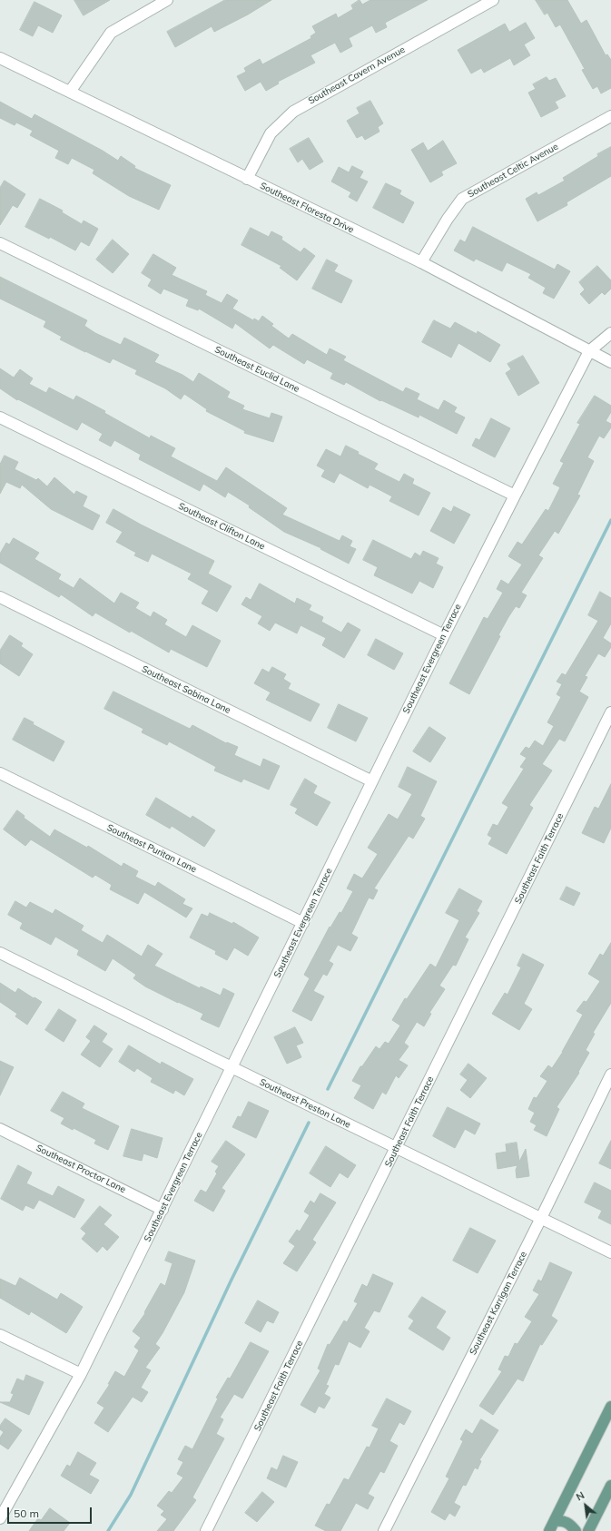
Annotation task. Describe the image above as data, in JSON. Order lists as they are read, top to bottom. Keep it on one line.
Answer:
{"streets":{"street":["Southeast Cavern Avenue","Southeast Celtic Avenue","Southeast Floresta Drive","Southeast Euclid Lane","Southeast Clifton Lane","Southeast Evergreen Terrace","Southeast Sabina Lane","Southeast Puritan Lane","Southeast Faith Terrace","Southeast Preston Lane","Southeast Proctor Lane","Southeast Karrigan Terrace"]},"crossings":[["Southeast Cavern Avenue","Southeast Floresta Drive"],["Southeast Celtic Avenue","Southeast Floresta Drive"],["Southeast Floresta Drive","Southeast Evergreen Terrace"],["Southeast Euclid Lane","Southeast Evergreen Terrace"],["Southeast Clifton Lane","Southeast Evergreen Terrace"],["Southeast Evergreen Terrace","Southeast Sabina Lane"],["Southeast Evergreen Terrace","Southeast Puritan Lane"],["Southeast Evergreen Terrace","Southeast Preston Lane"],["Southeast Evergreen Terrace","Southeast Proctor Lane"],["Southeast Faith Terrace","Southeast Preston Lane"],["Southeast Preston Lane","Southeast Karrigan Terrace"]],"scale_bar":"50 m","north":"top left"}
